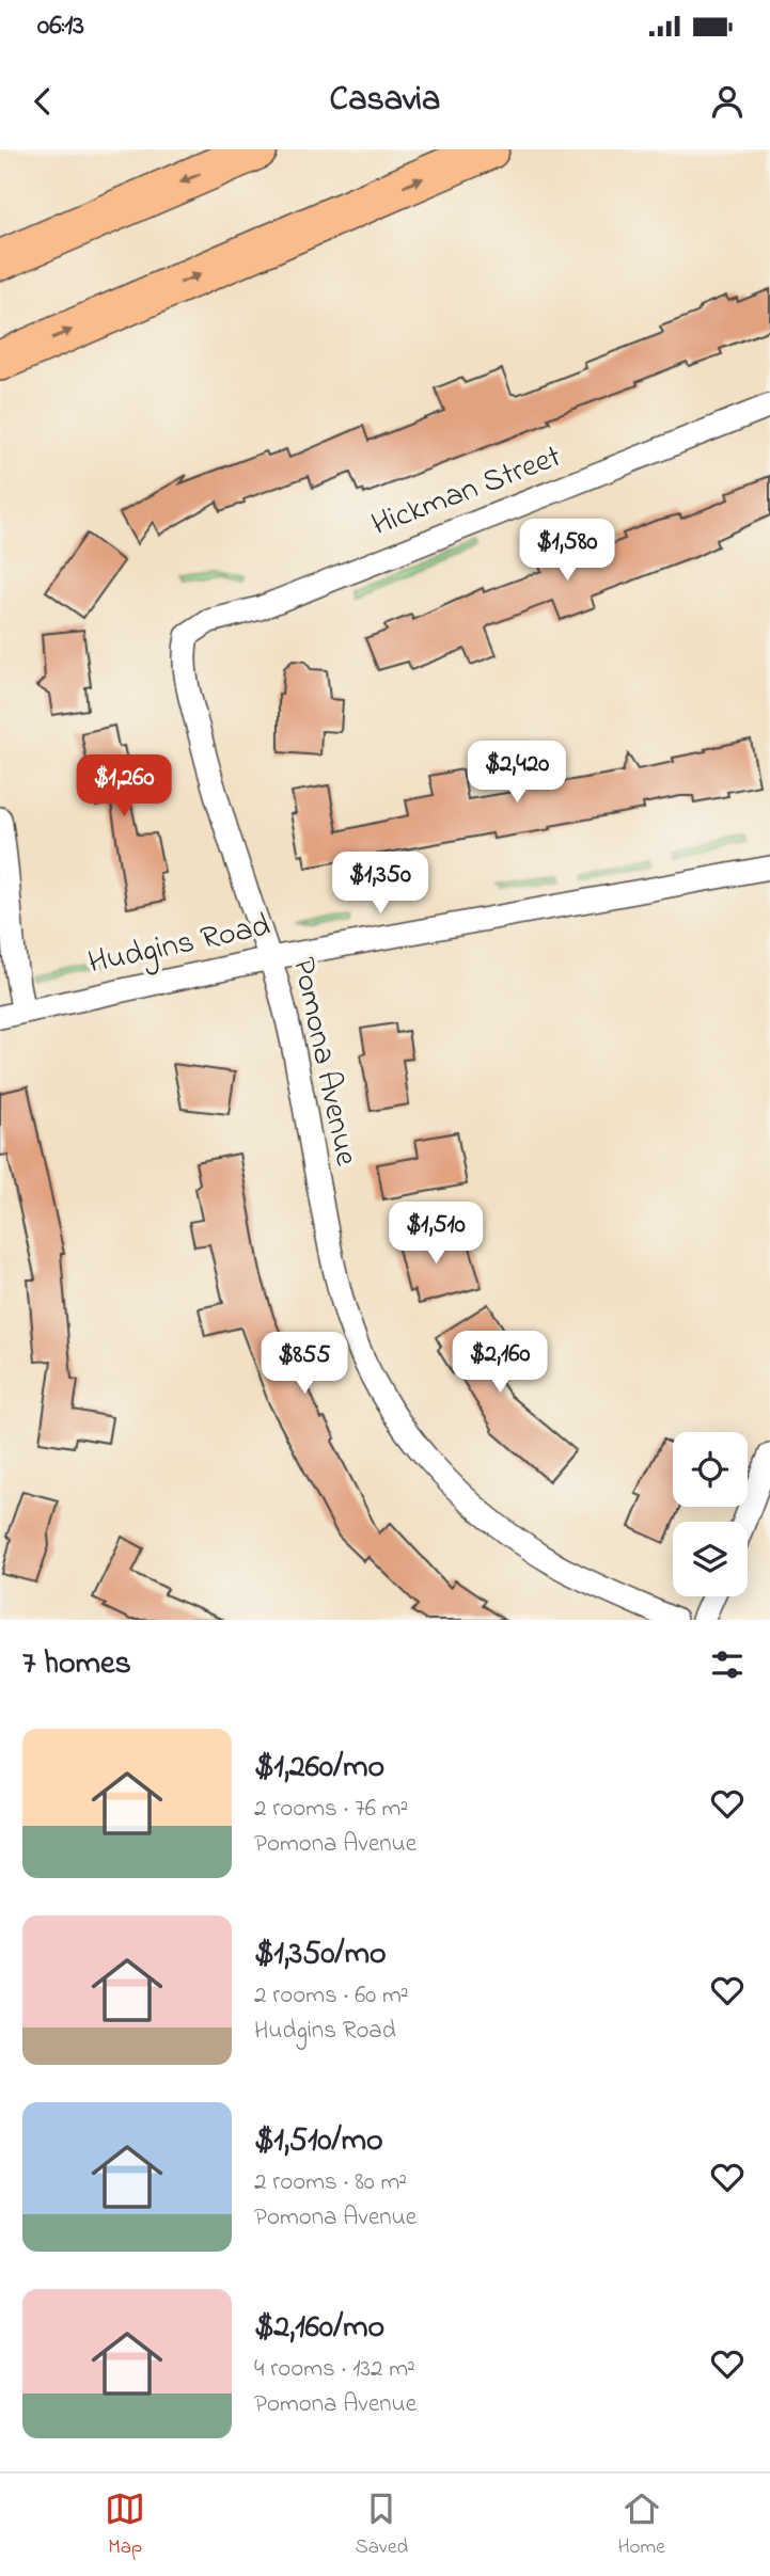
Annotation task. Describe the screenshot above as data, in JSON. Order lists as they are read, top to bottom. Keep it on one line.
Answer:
{"streets":{"street":["Hickman Street","Hudgins Road","Pomona Avenue"]},"crossings":[["Hickman Street","Pomona Avenue"],["Hudgins Road","Pomona Avenue"]],"page":{"status":"06:13","header":"Casavia","price":["$1,580","$2,420","$1,260","$1,350","$1,510","$2,160","$855"],"heading":"7 homes","list":[{"name":"$1,260/mo","note":"2 rooms · 76 m² · Pomona Avenue"},{"name":"$1,350/mo","note":"2 rooms · 60 m² · Hudgins Road"},{"name":"$1,510/mo","note":"2 rooms · 80 m² · Pomona Avenue"},{"name":"$2,160/mo","note":"4 rooms · 132 m² · Pomona Avenue"}],"tabs":["Map","Saved","Home"]}}
